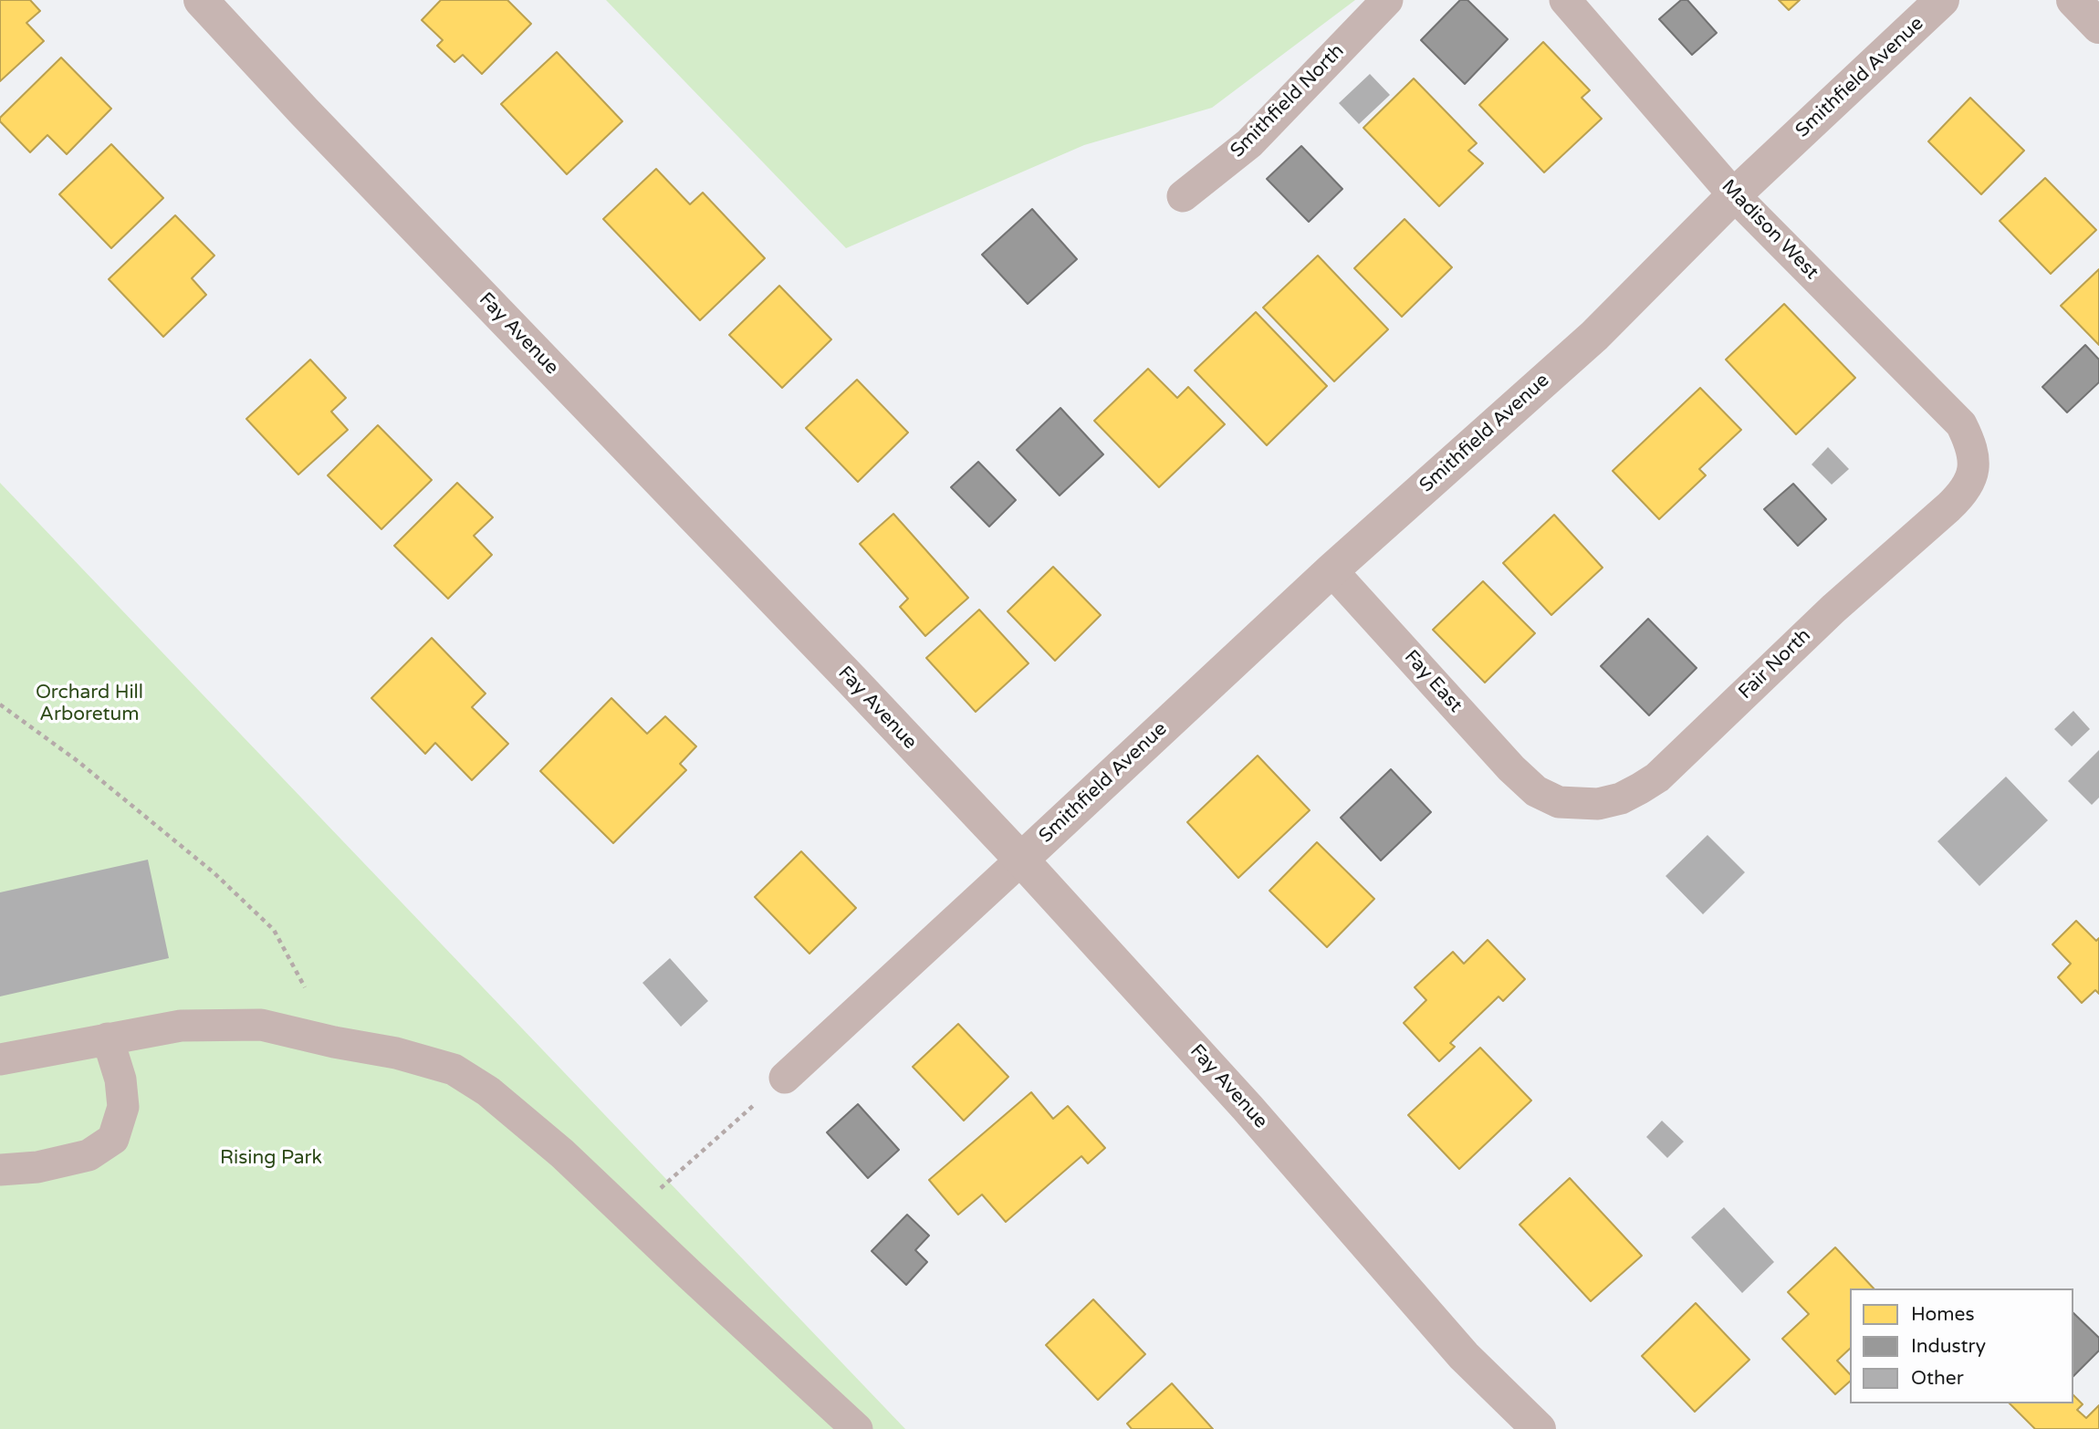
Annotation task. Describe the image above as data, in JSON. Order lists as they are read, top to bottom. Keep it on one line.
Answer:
{"streets":{"street":["Smithfield Avenue","Fay Avenue"],"lane":["Smithfield North","Madison West","Fair North","Fay East"]},"crossings":[["Smithfield Avenue","Madison West"],["Smithfield Avenue","Fay Avenue"],["Smithfield Avenue","Fay East"],["Madison West","Fair North"],["Fair North","Fay East"]],"parks":["Orchard Hill Arboretum","Rising Park"],"legend":["Homes","Industry","Other"]}
